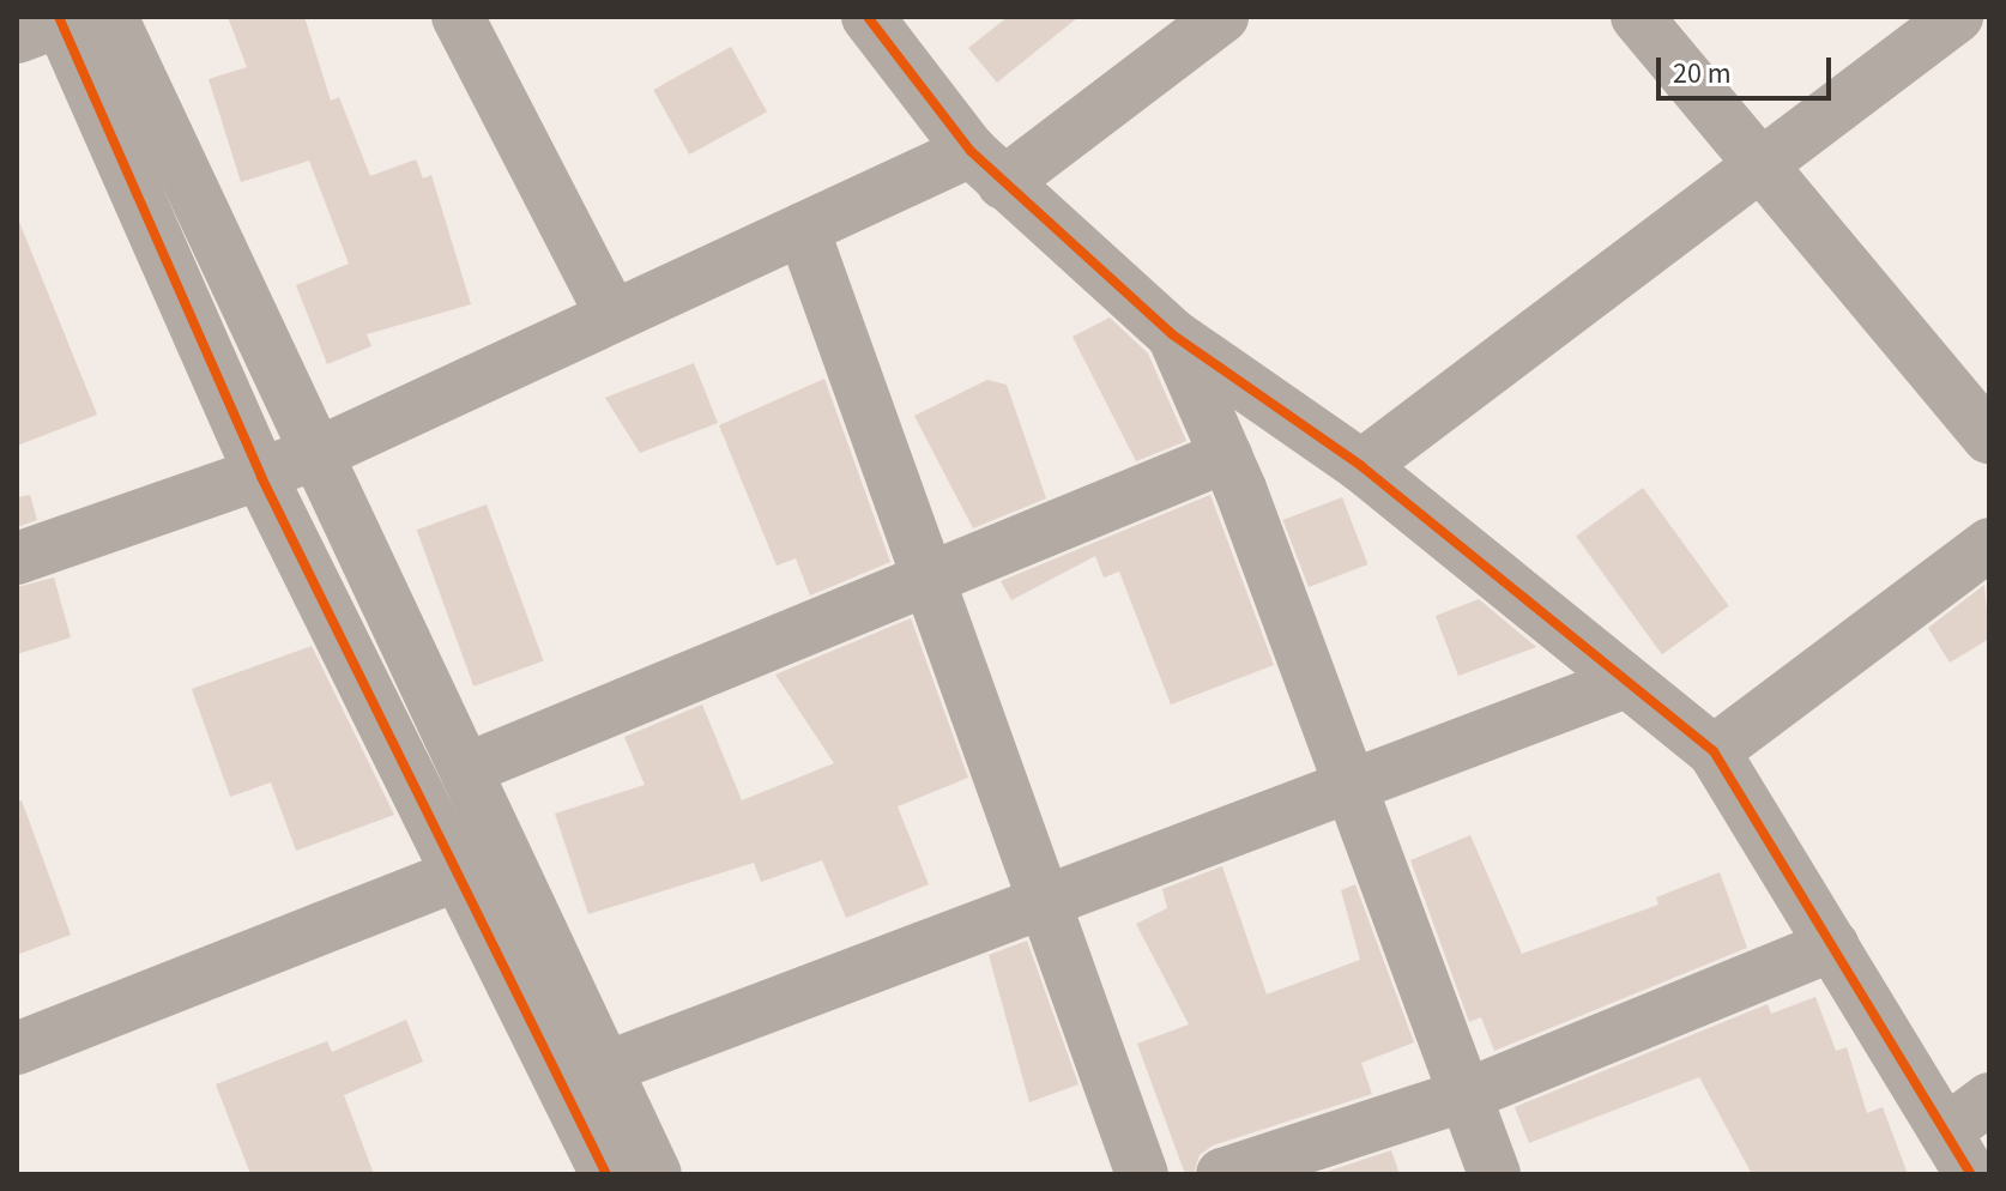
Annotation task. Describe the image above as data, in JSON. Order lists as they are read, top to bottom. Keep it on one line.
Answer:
{"scale_bar":"20 m"}
